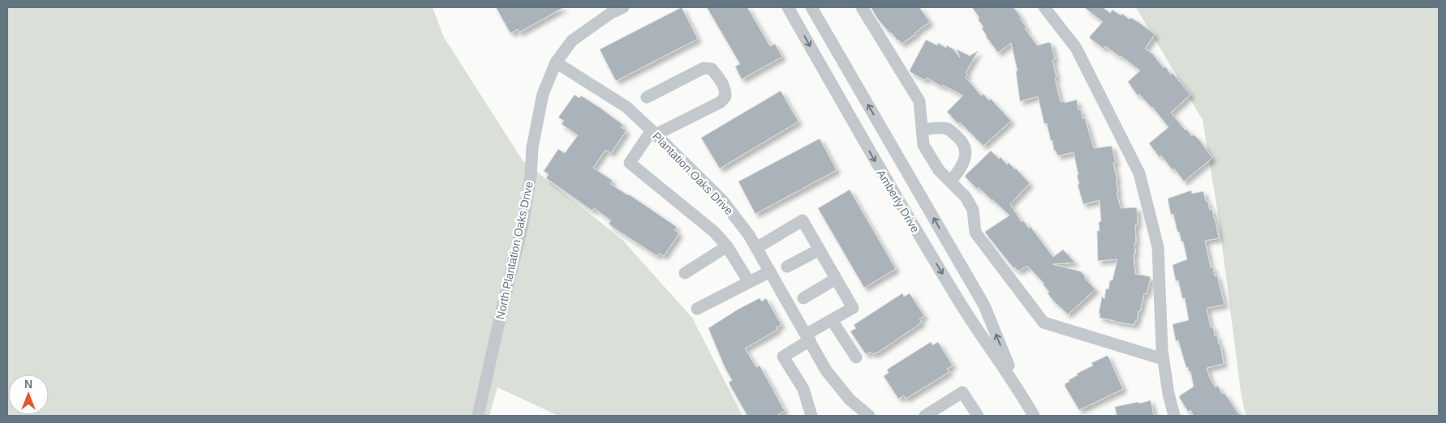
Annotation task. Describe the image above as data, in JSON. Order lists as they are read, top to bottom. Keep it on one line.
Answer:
{"streets":{"street":["Plantation Oaks Drive","Amberly Drive","North Plantation Oaks Drive"]},"crossings":[["Plantation Oaks Drive","North Plantation Oaks Drive"]],"north":"top"}
